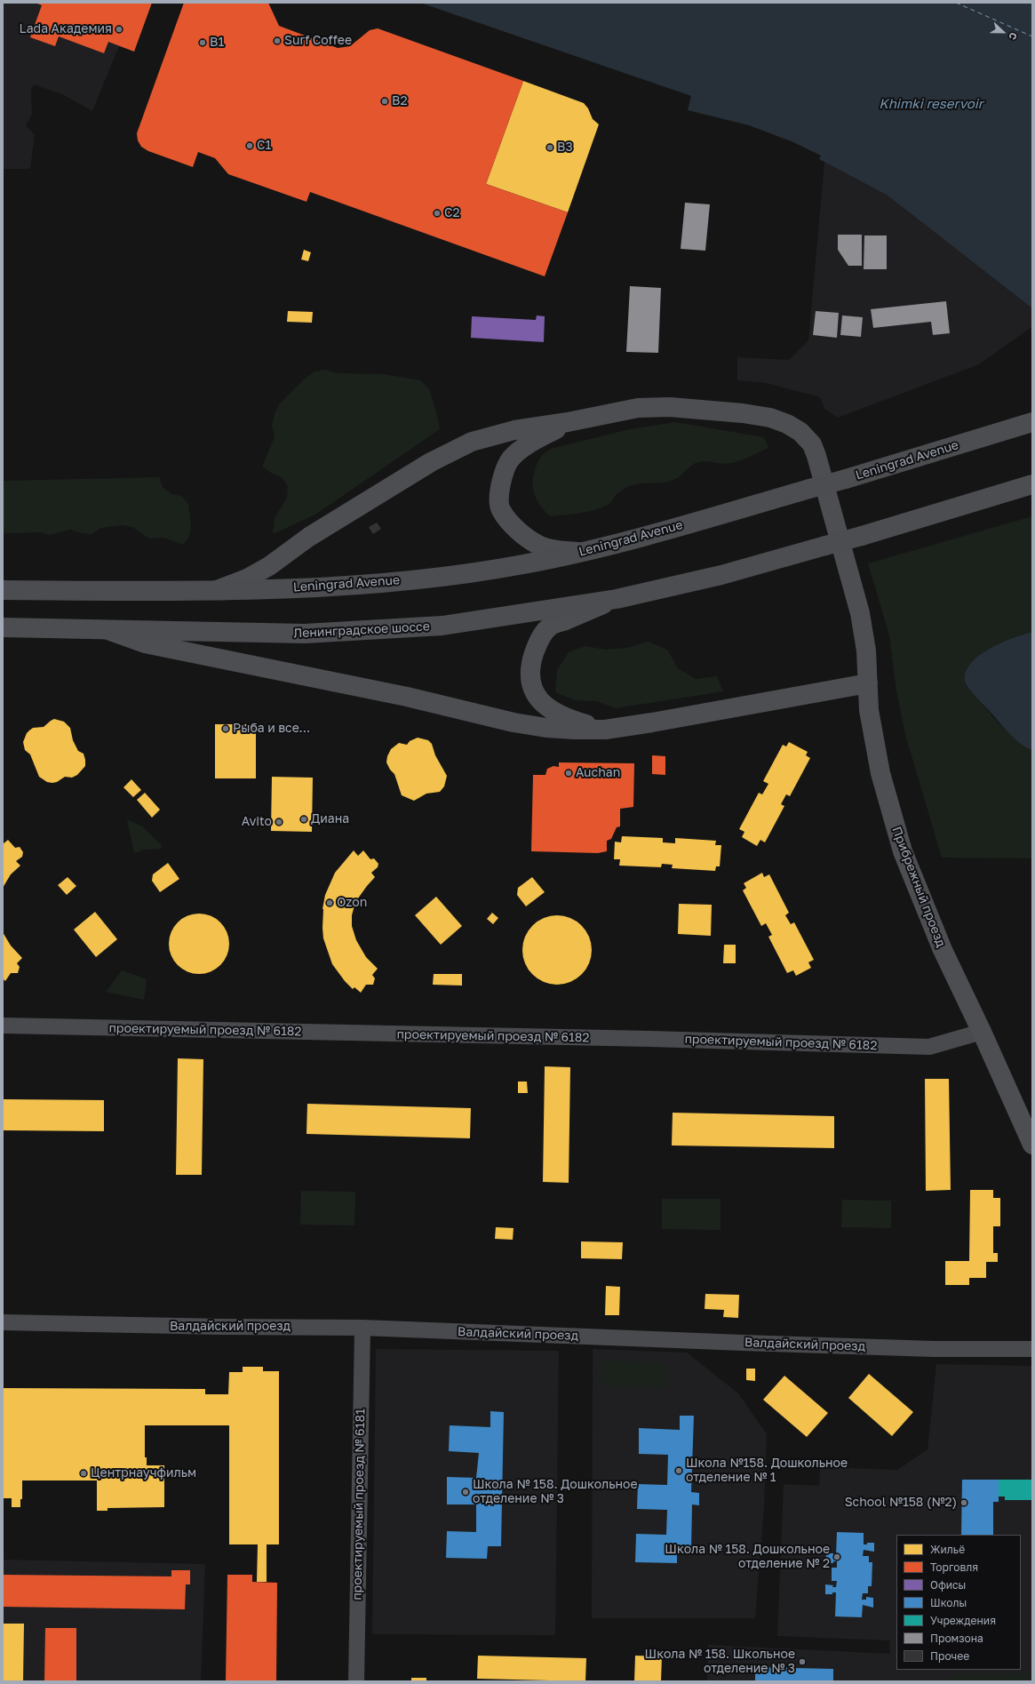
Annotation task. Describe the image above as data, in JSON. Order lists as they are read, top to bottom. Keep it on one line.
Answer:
{"streets":{"main road":["Leningrad Avenue","Ленинградское шоссе"],"street":["Прибрежный проезд","проектируемый проезд № 6182","Валдайский проезд","проектируемый проезд № 6181"]},"crossings":[["Прибрежный проезд","проектируемый проезд № 6182"],["Валдайский проезд","проектируемый проезд № 6181"]],"water":["Khimki reservoir"],"places":["Lada Академия","Surf Coffee","B1","B2","C1","B3","C2","Рыба и все...","Auchan","Диана","Avito","Ozon","Школа №158. Дошкольное отделение № 1","Центрнаучфильм","Школа № 158. Дошкольное отделение № 3","School №158 (№2)","Школа № 158. Дошкольное отделение № 2","Школа № 158. Школьное отделение № 3"],"legend":["Жильё","Торговля","Офисы","Школы","Учреждения","Промзона","Прочее"],"north":"right"}
